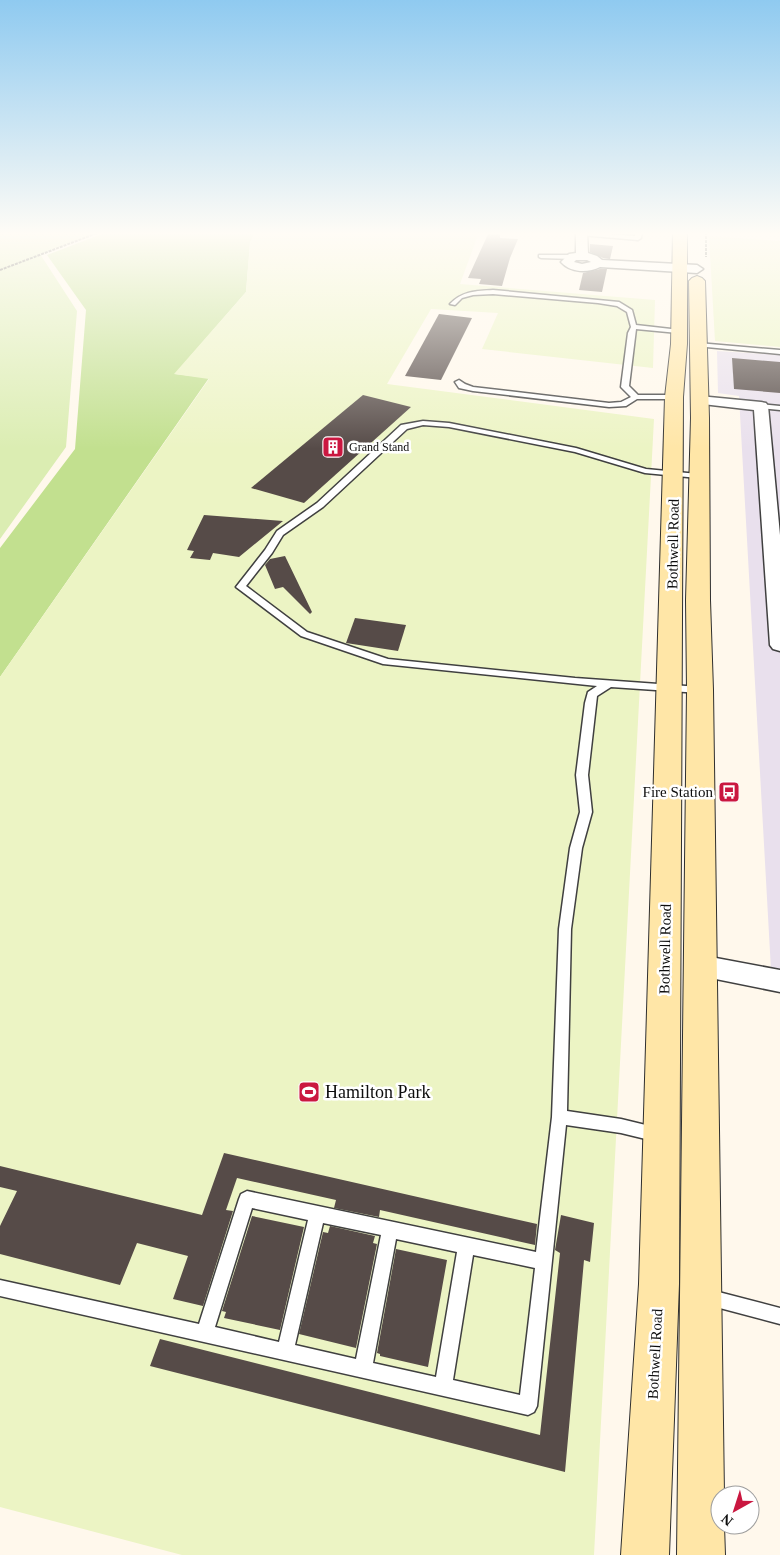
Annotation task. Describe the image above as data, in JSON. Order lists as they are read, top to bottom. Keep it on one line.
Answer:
{"streets":{"main road":["Bothwell Road"]},"places":{"building":["Grand Stand"],"bus stop":["Fire Station"],"sports":["Hamilton Park"]},"north":"bottom left"}
